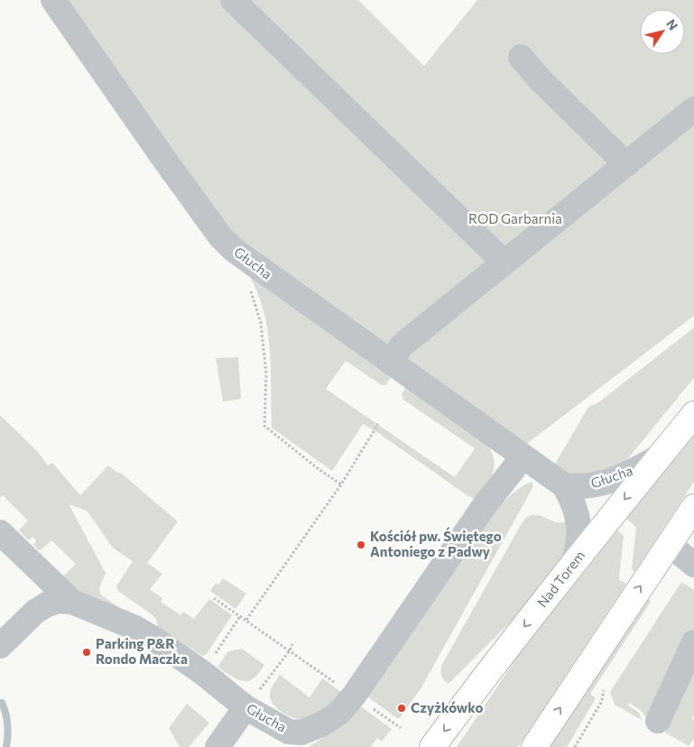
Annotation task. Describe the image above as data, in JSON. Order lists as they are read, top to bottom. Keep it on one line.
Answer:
{"streets":{"main road":["Nad Torem"],"street":["Głucha"]},"crossings":[["Głucha","Nad Torem"]],"parks":["ROD Garbarnia"],"places":["Kościół pw. Świętego Antoniego z Padwy","Parking P&R Rondo Maczka","Czyżkówko"],"north":"top right"}
